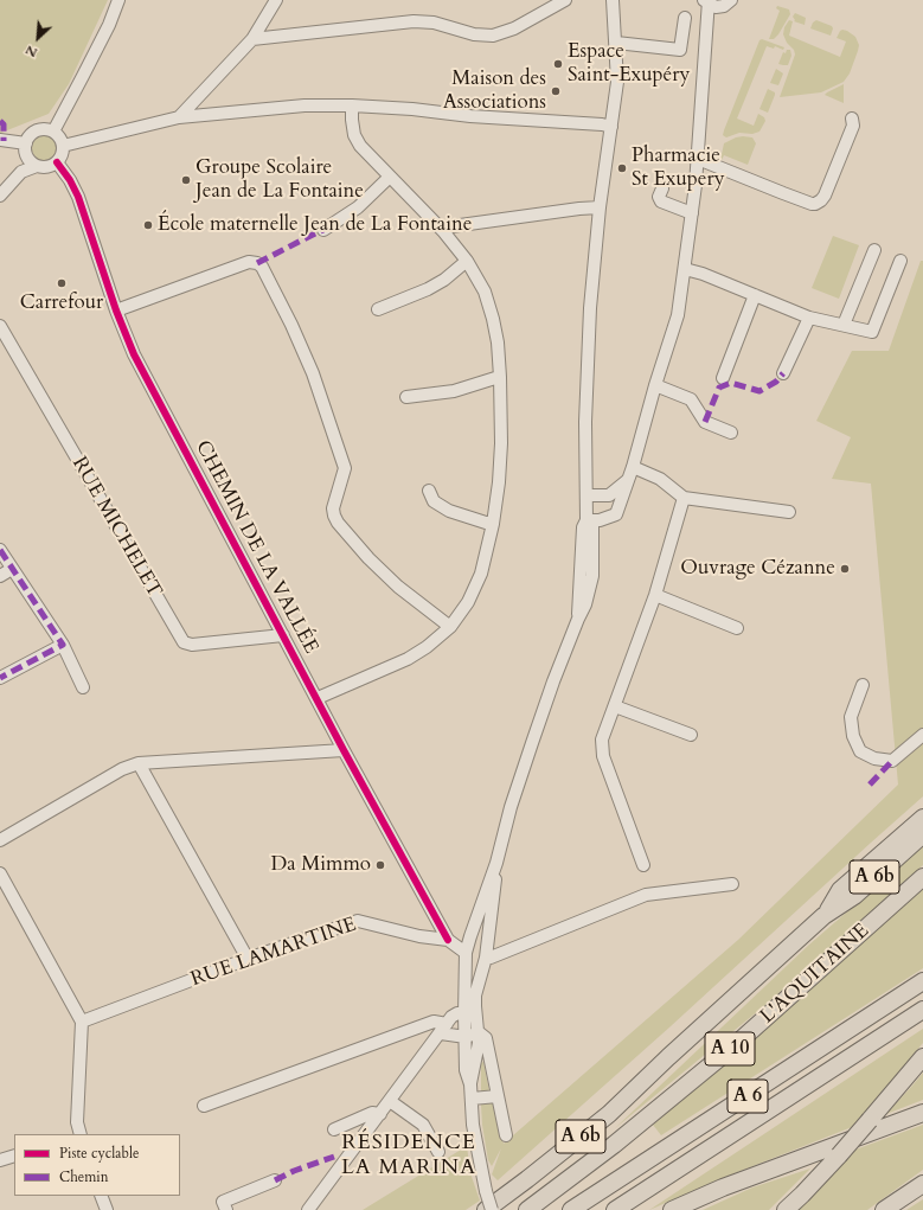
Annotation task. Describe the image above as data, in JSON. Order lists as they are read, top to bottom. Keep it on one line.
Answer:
{"streets":{"highway":["A 6b","L'AQUITAINE","A 10","A 6"],"street":["RUE MICHELET","CHEMIN DE LA VALLÉE","RUE LAMARTINE"]},"crossings":[["RUE MICHELET","CHEMIN DE LA VALLÉE"],["CHEMIN DE LA VALLÉE","RUE LAMARTINE"]],"districts":["RÉSIDENCE LA MARINA"],"places":["Espace Saint-Exupéry","Maison des Associations","Pharmacie St Exupery","Groupe Scolaire Jean de La Fontaine","École maternelle Jean de La Fontaine","Carrefour","Ouvrage Cézanne","Da Mimmo"],"legend":["Piste cyclable","Chemin"],"north":"bottom left"}
